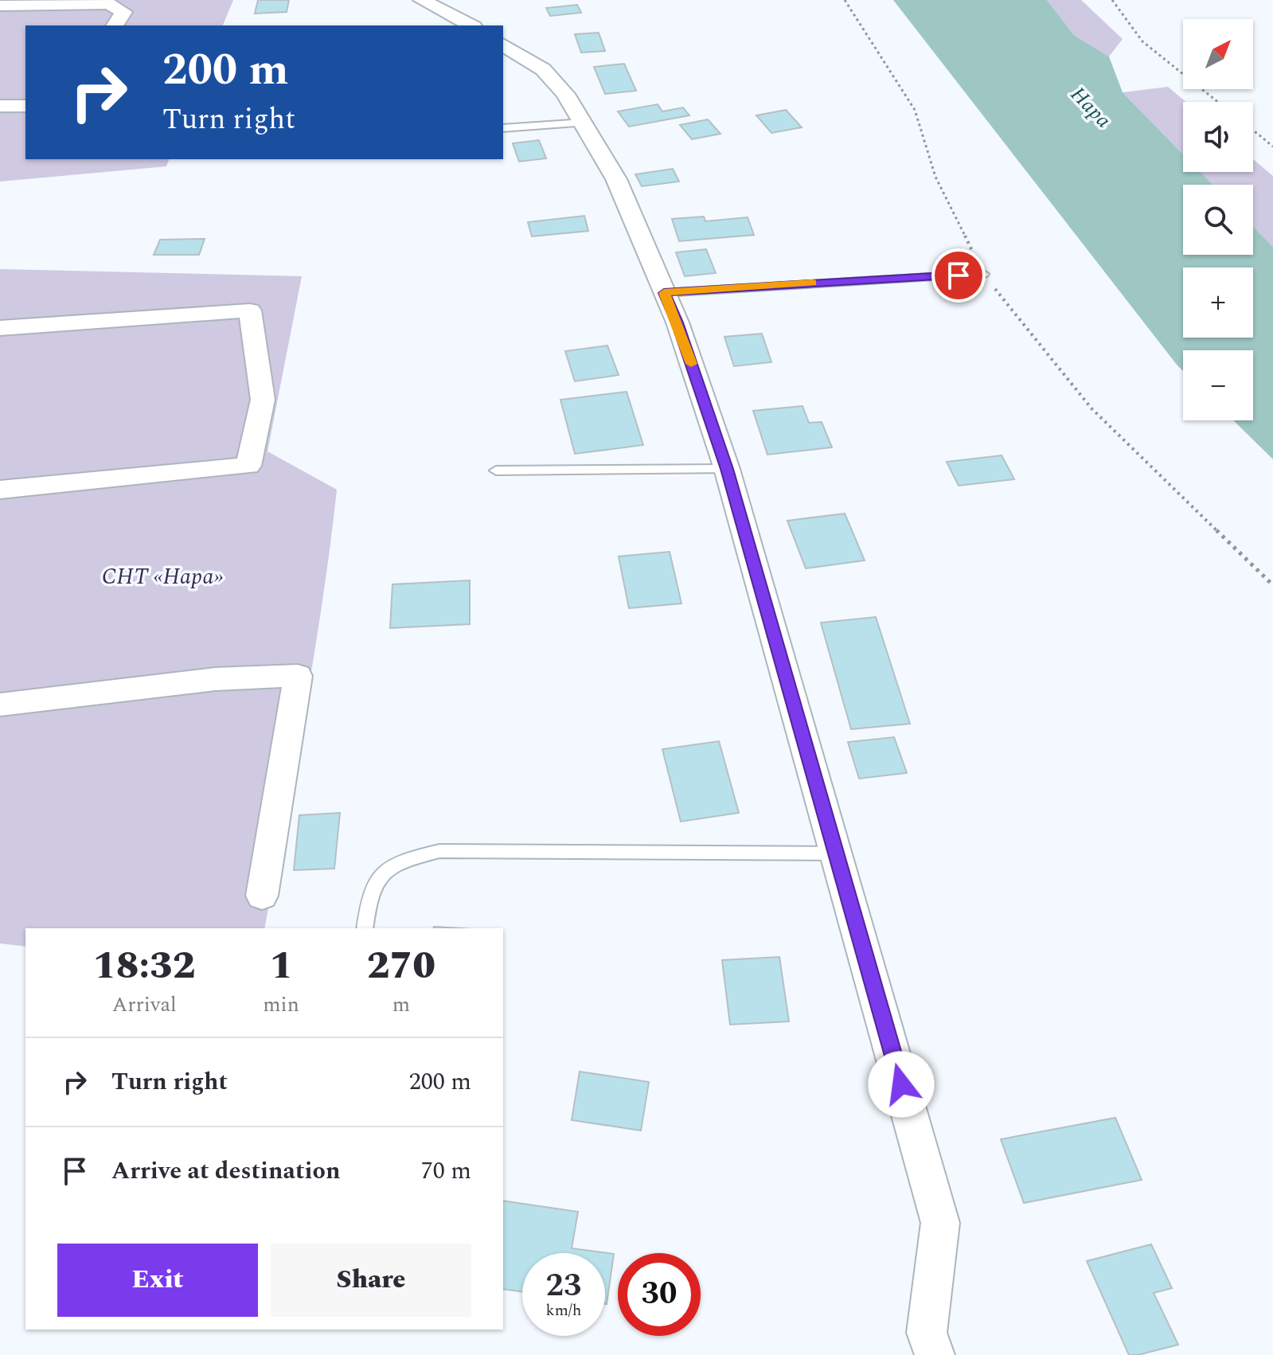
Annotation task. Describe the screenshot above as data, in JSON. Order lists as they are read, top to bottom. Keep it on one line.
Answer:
{"water":["Нара"],"parks":["СНТ «Нара»"],"north":"top right","page":{"map_buttons":["+","−"],"turn":["200 m","Turn right"],"eta":["18:32","Arrival","1","min","270","m"],"list":[{"name":"Turn right","value":"200 m"},{"name":"Arrive at destination","value":"70 m"}],"buttons":["Exit","Share"],"speed":"23 km/h","limit":"30"}}
